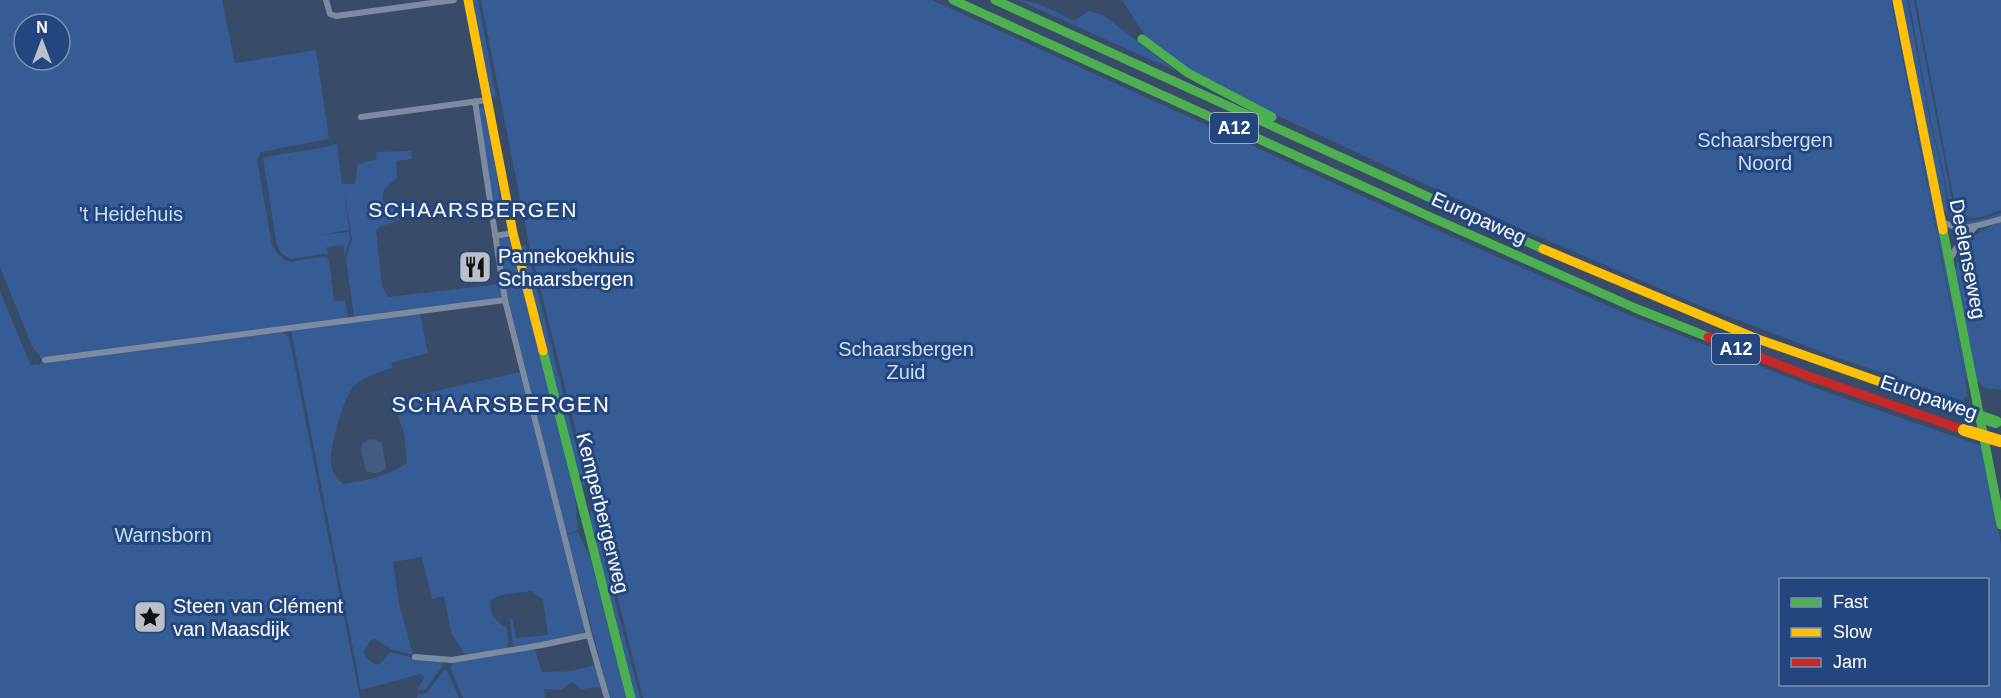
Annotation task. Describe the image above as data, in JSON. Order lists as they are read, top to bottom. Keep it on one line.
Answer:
{"streets":{"main road":["A12","Europaweg","Deelenseweg","Kemperbergerweg"]},"crossings":[["A12","Europaweg"]],"districts":["SCHAARSBERGEN","SCHAARSBERGEN"],"parks":["Schaarsbergen Noord","'t Heidehuis","Schaarsbergen Zuid","Warnsborn"],"places":{"restaurant":["Pannekoekhuis Schaarsbergen"],"place":["Steen van Clément van Maasdijk"]},"legend":["Fast","Slow","Jam"],"north":"top"}
